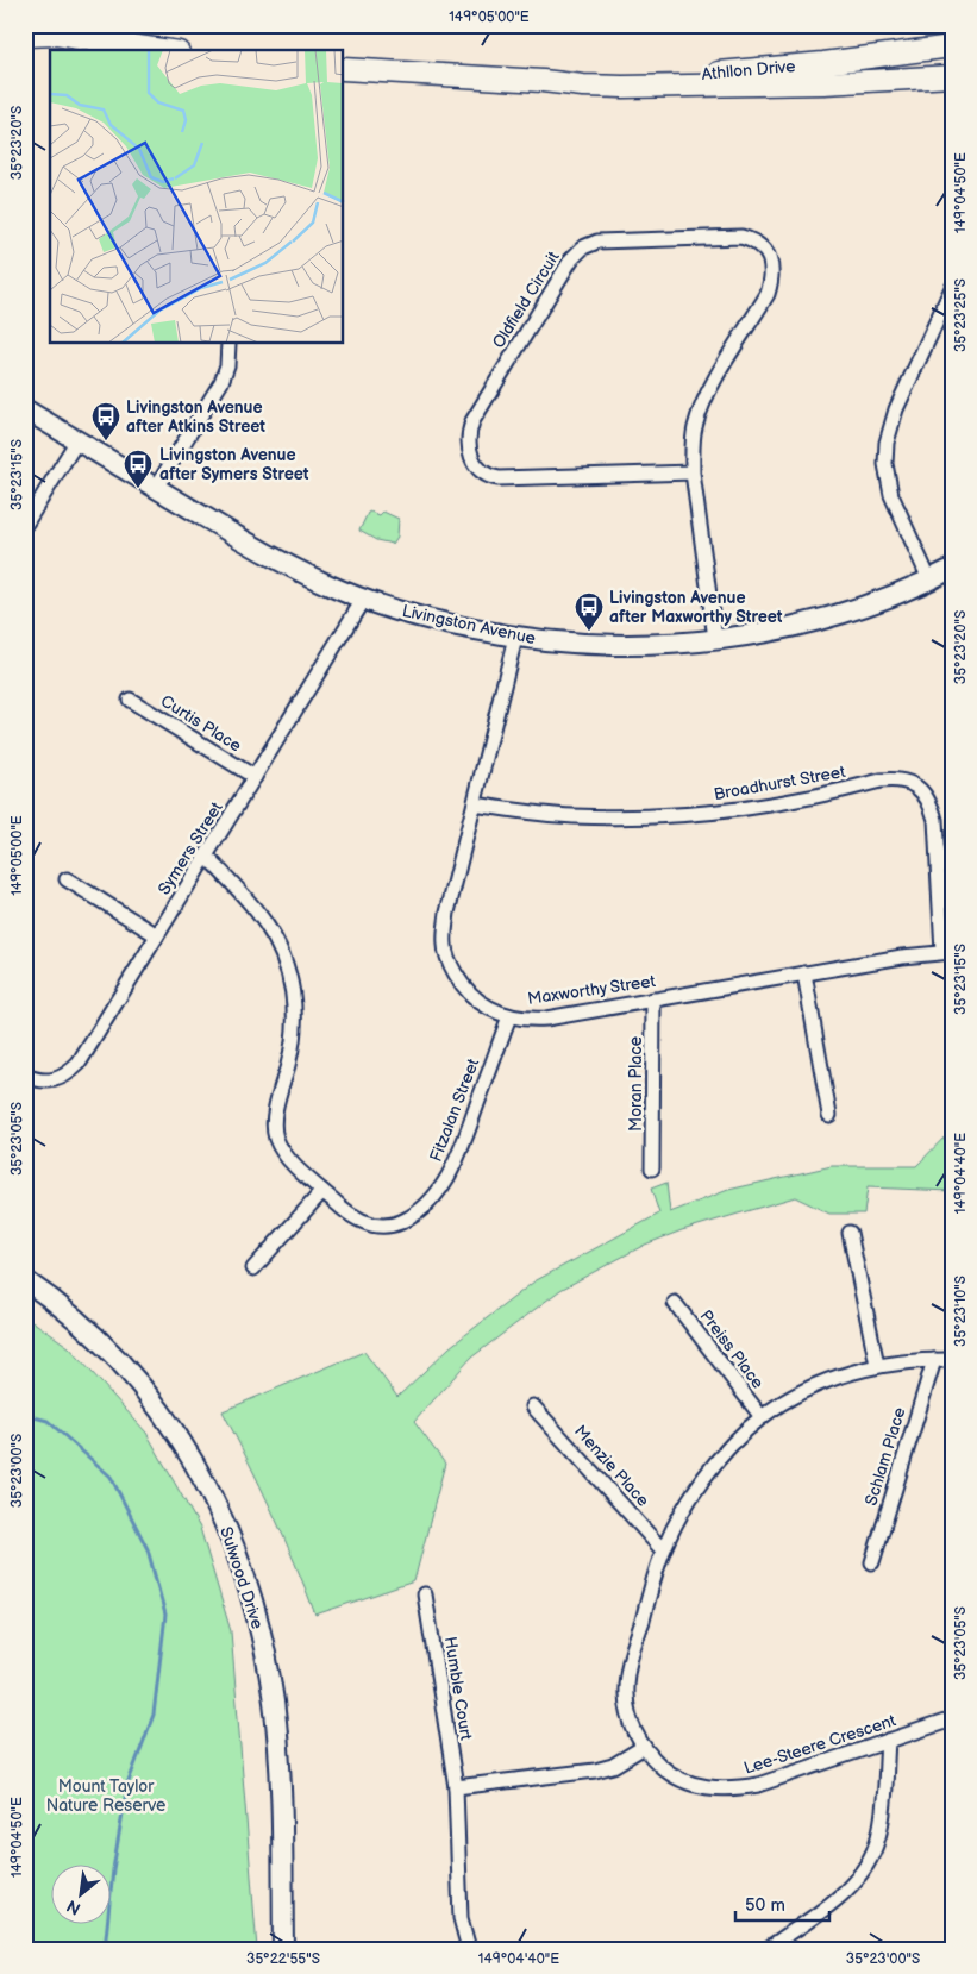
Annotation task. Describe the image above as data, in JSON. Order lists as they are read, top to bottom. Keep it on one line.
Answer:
{"streets":{"main road":["Athllon Drive"],"street":["Oldfield Circuit","Livingston Avenue","Curtis Place","Broadhurst Street","Symers Street","Maxworthy Street","Moran Place","Fitzalan Street","Preiss Place","Schlam Place","Menzie Place","Sulwood Drive","Humble Court","Lee-Steere Crescent"]},"crossings":[["Oldfield Circuit","Livingston Avenue"],["Livingston Avenue","Symers Street"],["Livingston Avenue","Maxworthy Street"],["Curtis Place","Symers Street"],["Broadhurst Street","Maxworthy Street"],["Symers Street","Fitzalan Street"],["Maxworthy Street","Moran Place"],["Maxworthy Street","Fitzalan Street"],["Preiss Place","Lee-Steere Crescent"],["Schlam Place","Lee-Steere Crescent"],["Menzie Place","Lee-Steere Crescent"]],"parks":["Mount Taylor Nature Reserve"],"places":{"bus stop":["Livingston Avenue after Atkins Street","Livingston Avenue after Symers Street","Livingston Avenue after Maxworthy Street"]},"scale_bar":"50 m","north":"bottom left","coordinates":["149°05'00\"E","35°23'20\"S","149°04'50\"E","35°23'25\"S","35°23'15\"S","35°23'05\"S","149°04'40\"E","35°23'10\"S","35°23'00\"S","35°22'55\"S"]}
